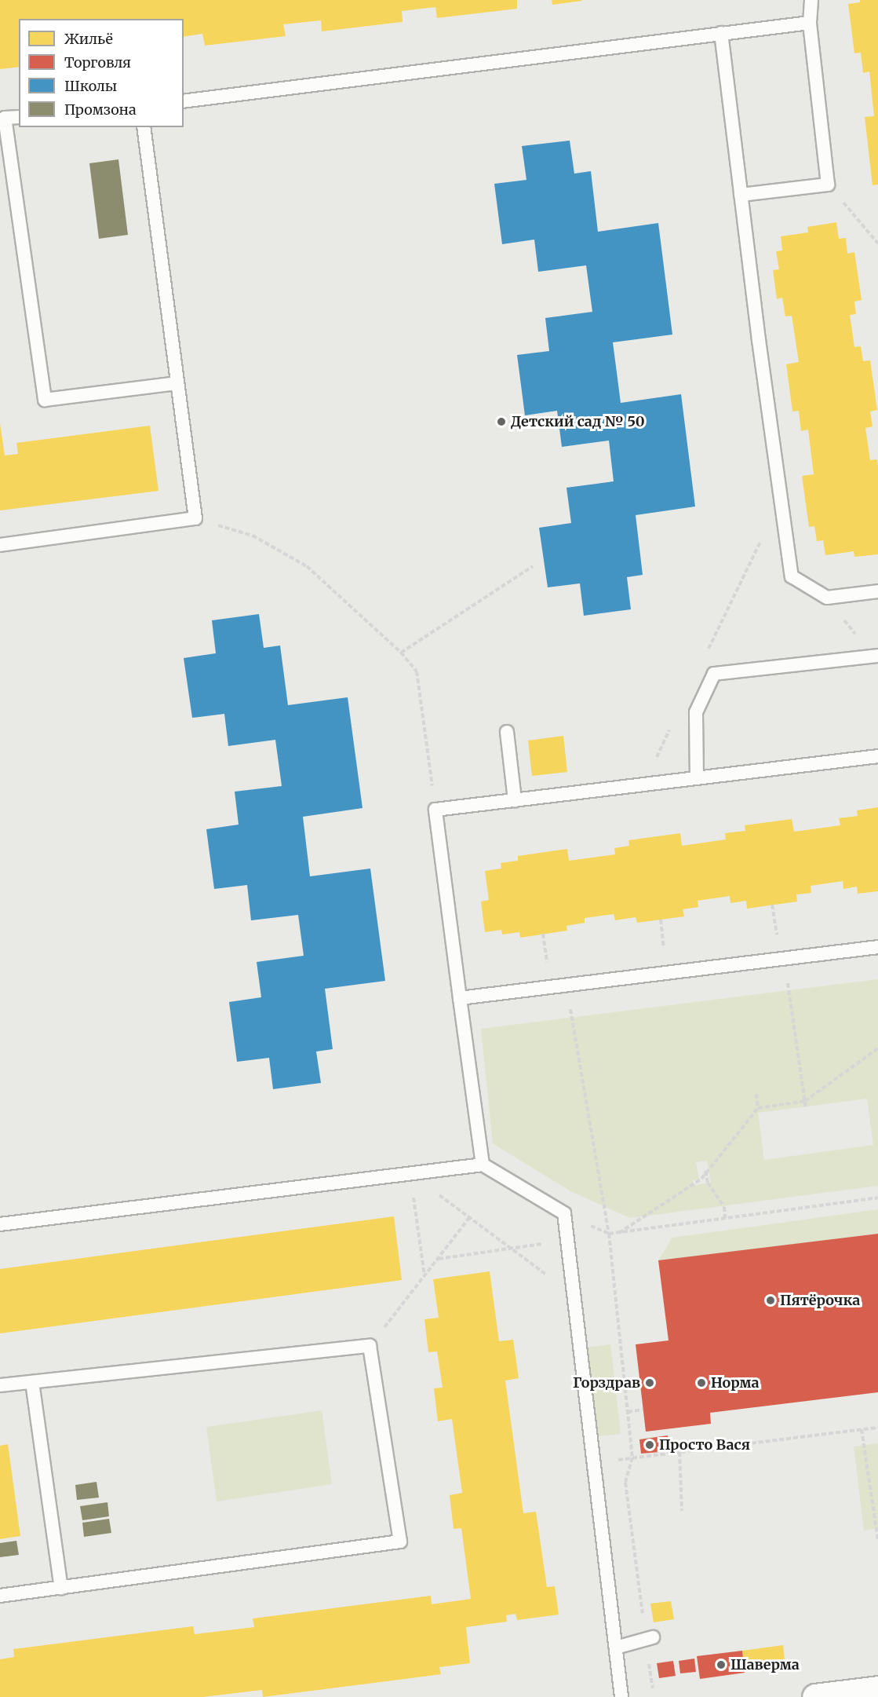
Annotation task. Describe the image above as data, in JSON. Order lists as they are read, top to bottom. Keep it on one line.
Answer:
{"places":["Детский сад № 50","Пятёрочка","Горздрав","Норма","Просто Вася","Шаверма"],"legend":["Жильё","Торговля","Школы","Промзона"]}
